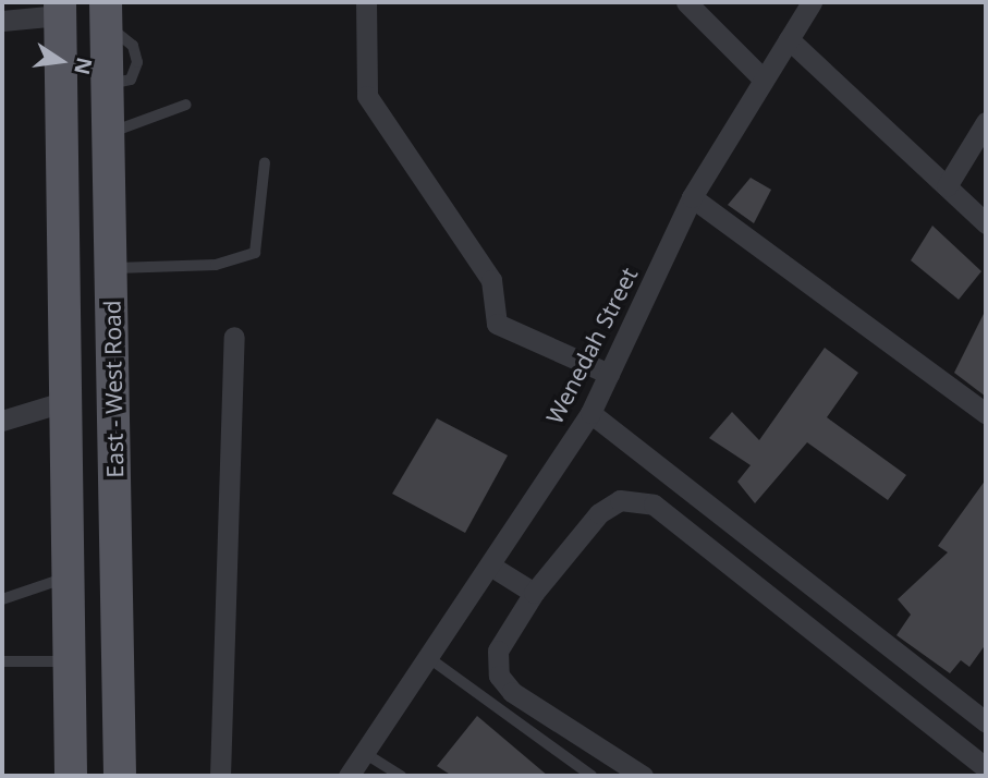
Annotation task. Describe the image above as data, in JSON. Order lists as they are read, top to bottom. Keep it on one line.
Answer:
{"streets":{"main road":["East - West Road"],"street":["Wenedah Street"]},"north":"right"}
